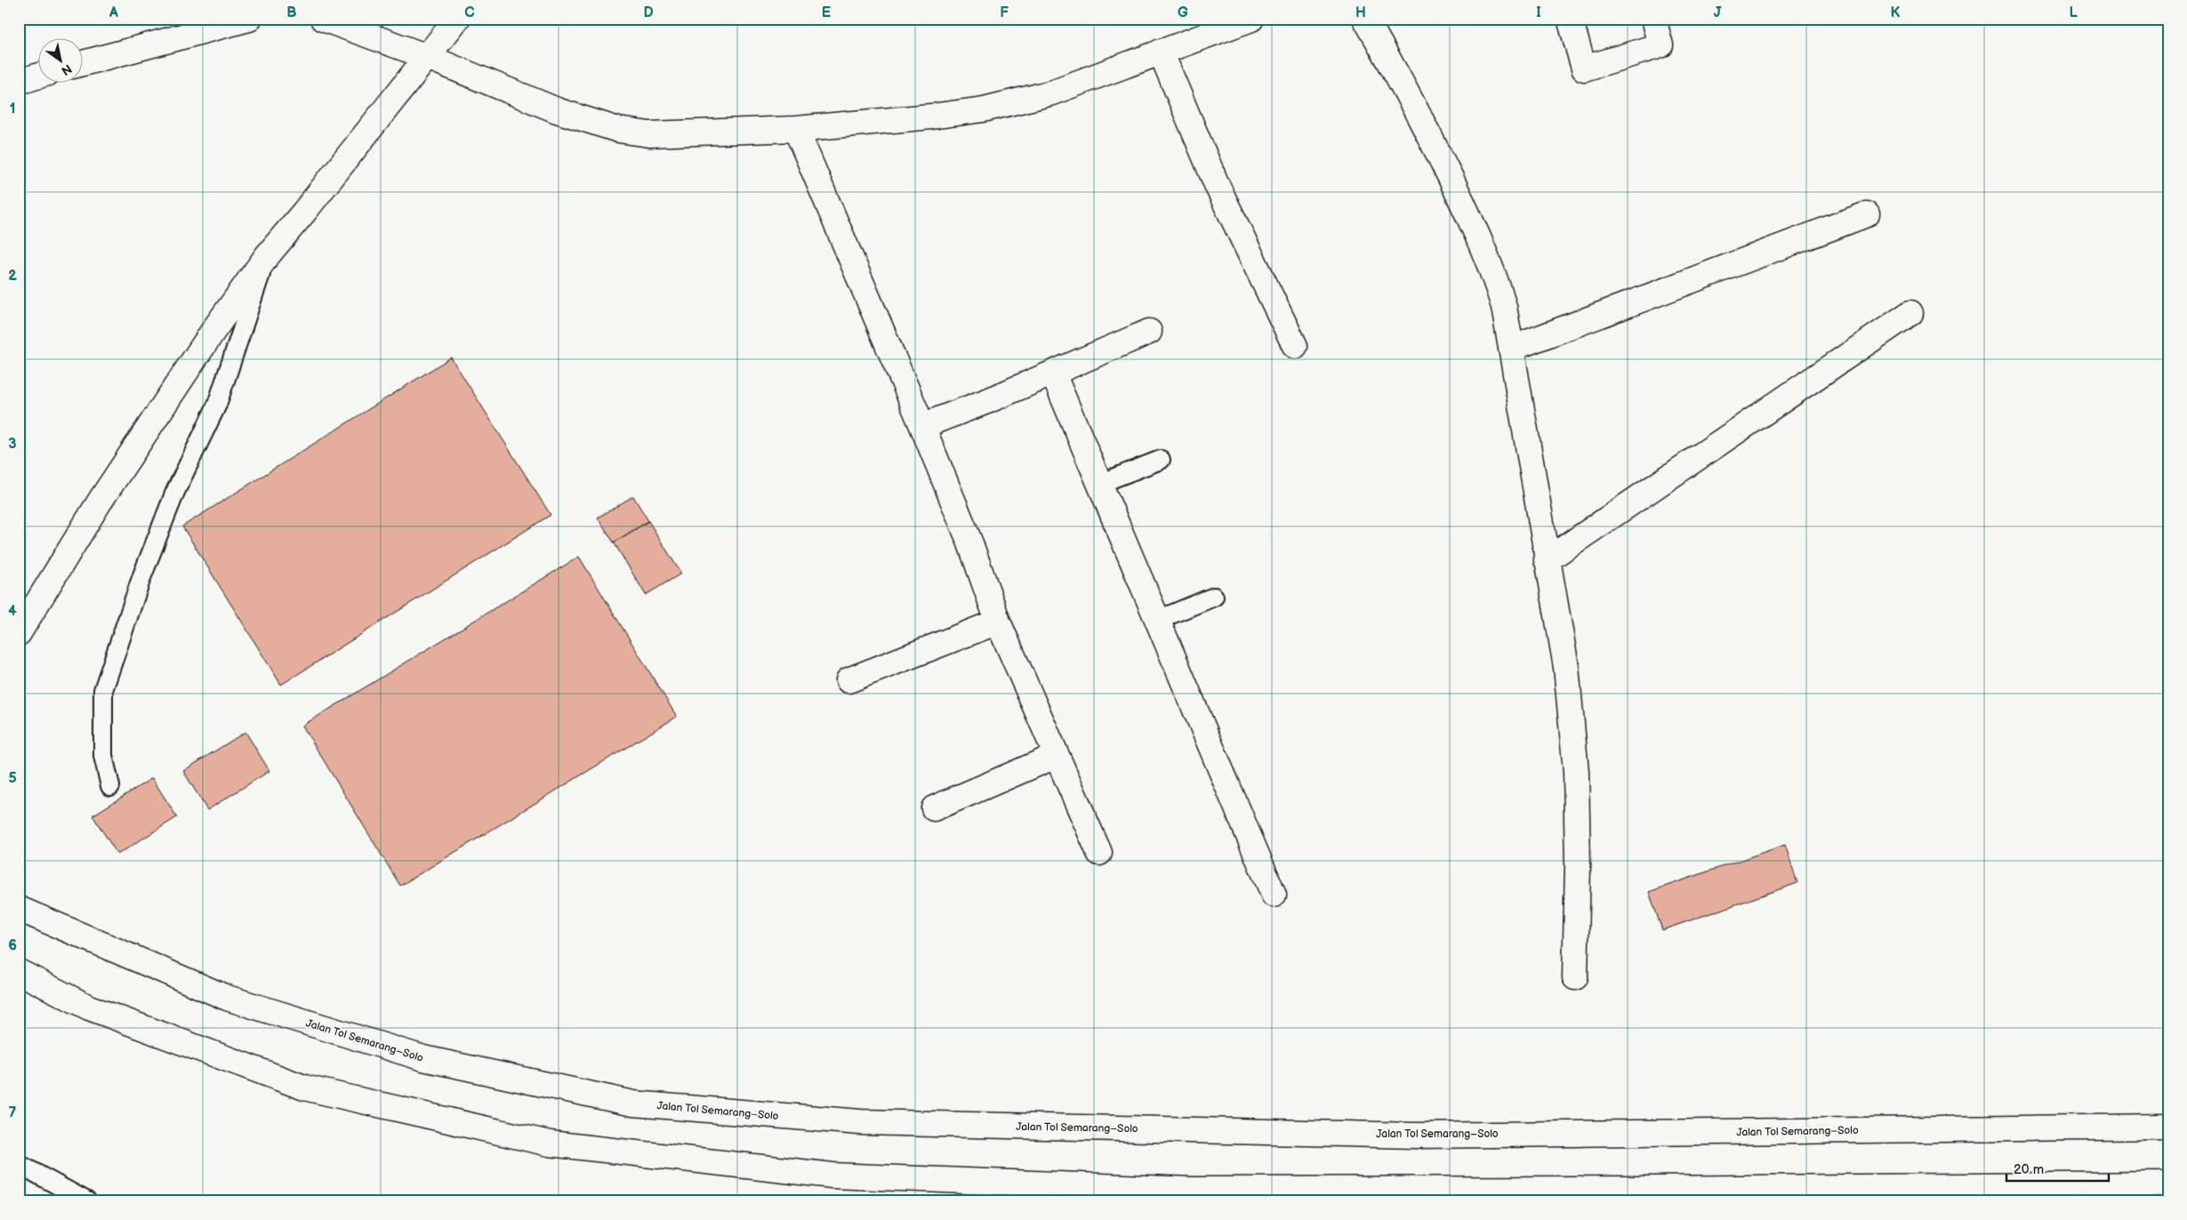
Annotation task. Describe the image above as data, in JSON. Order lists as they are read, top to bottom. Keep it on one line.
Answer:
{"streets":{"main road":["Jalan Tol Semarang–Solo"]},"scale_bar":"20 m","north":"bottom right","grid":{"columns":["A","B","C","D","E","F","G","H","I","J","K","L"],"rows":["1","2","3","4","5","6","7"]}}
